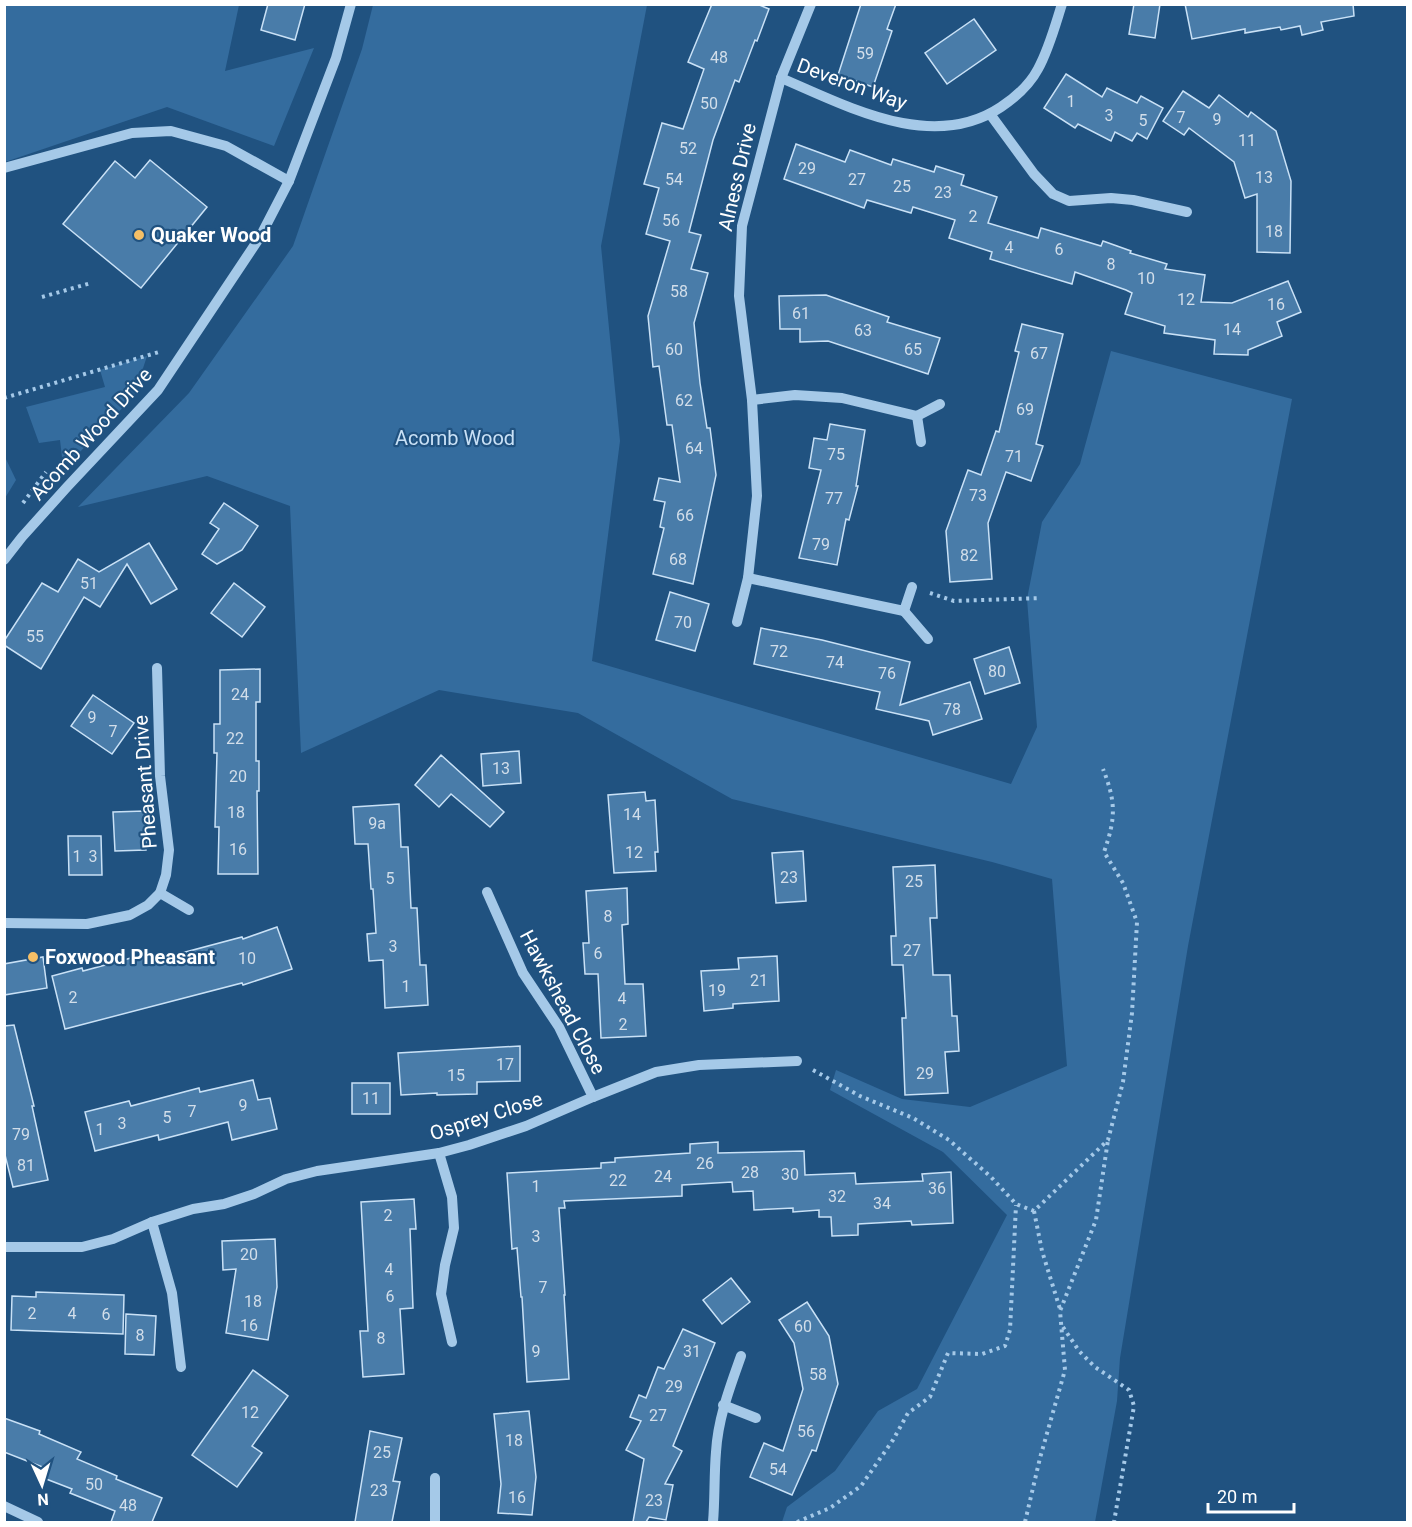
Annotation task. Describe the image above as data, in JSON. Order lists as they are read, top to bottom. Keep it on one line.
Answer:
{"streets":{"street":["Deveron Way","Alness Drive","Acomb Wood Drive","Pheasant Drive","Hawkshead Close","Osprey Close"]},"crossings":[["Deveron Way","Alness Drive"],["Hawkshead Close","Osprey Close"]],"parks":["Acomb Wood"],"places":["Quaker Wood","Foxwood Pheasant"],"house_numbers":["59","48","1","50","3","7","9","5","11","52","29","13","54","27","25","23","2","56","18","4","6","8","10","58","12","16","61","14","63","60","65","67","62","69","64","75","71","73","77","66","79","82","68","51","70","55","72","74","80","76","24","78","9","7","22","13","20","18","14","9a","16","12","1","3","23","5","25","8","3","27","6","10","21","1","19","2","4","2","17","29","15","11","9","7","5","3","1","79","26","81","28","30","24","22","1","36","32","34","2","3","20","4","7","6","18","2","4","6","16","60","8","8","9","31","58","29","12","27","56","18","25","54","50","23","16","23","48"],"scale_bar":"20 m","north":"bottom"}
